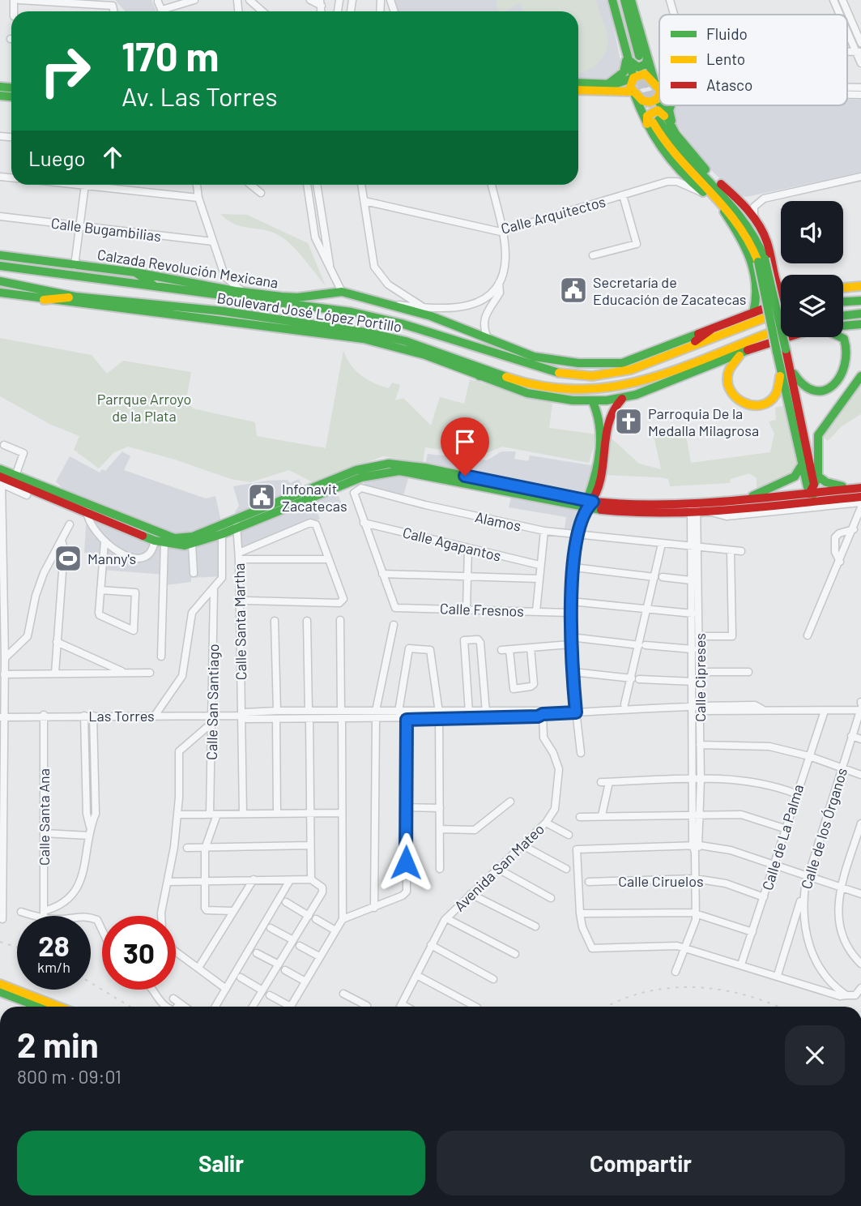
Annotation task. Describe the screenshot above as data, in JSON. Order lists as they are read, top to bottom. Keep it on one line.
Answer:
{"streets":{"main road":["Calzada Revolución Mexicana","Boulevard José López Portillo"],"street":["Calle Arquitectos","Calle Bugambilias","Alamos","Calle Agapantos","Calle Fresnos","Calle Santa Martha","Calle Cipreses","Calle San Santiago","Las Torres","Calle Santa Ana","Calle de los Órganos","Calle de La Palma","Avenida San Mateo","Calle Ciruelos"]},"crossings":[["Alamos","Calle Agapantos"],["Alamos","Calle Cipreses"],["Calle Santa Martha","Las Torres"],["Calle Cipreses","Calle Ciruelos"],["Calle San Santiago","Las Torres"],["Las Torres","Calle Santa Ana"],["Calle de La Palma","Calle Ciruelos"]],"parks":["Parrque Arroyo de la Plata"],"places":{"public building":["Secretaría de Educación de Zacatecas","Infonavit Zacatecas"],"church":["Parroquia De la Medalla Milagrosa"],"sports":["Manny's"]},"legend":["Fluido","Lento","Atasco"],"page":{"turn":["170 m","Av. Las Torres"],"then":"Luego","speed":"28 km/h","limit":"30","heading":["2 min","800 m · 09:01"],"buttons":["Salir","Compartir"]}}
